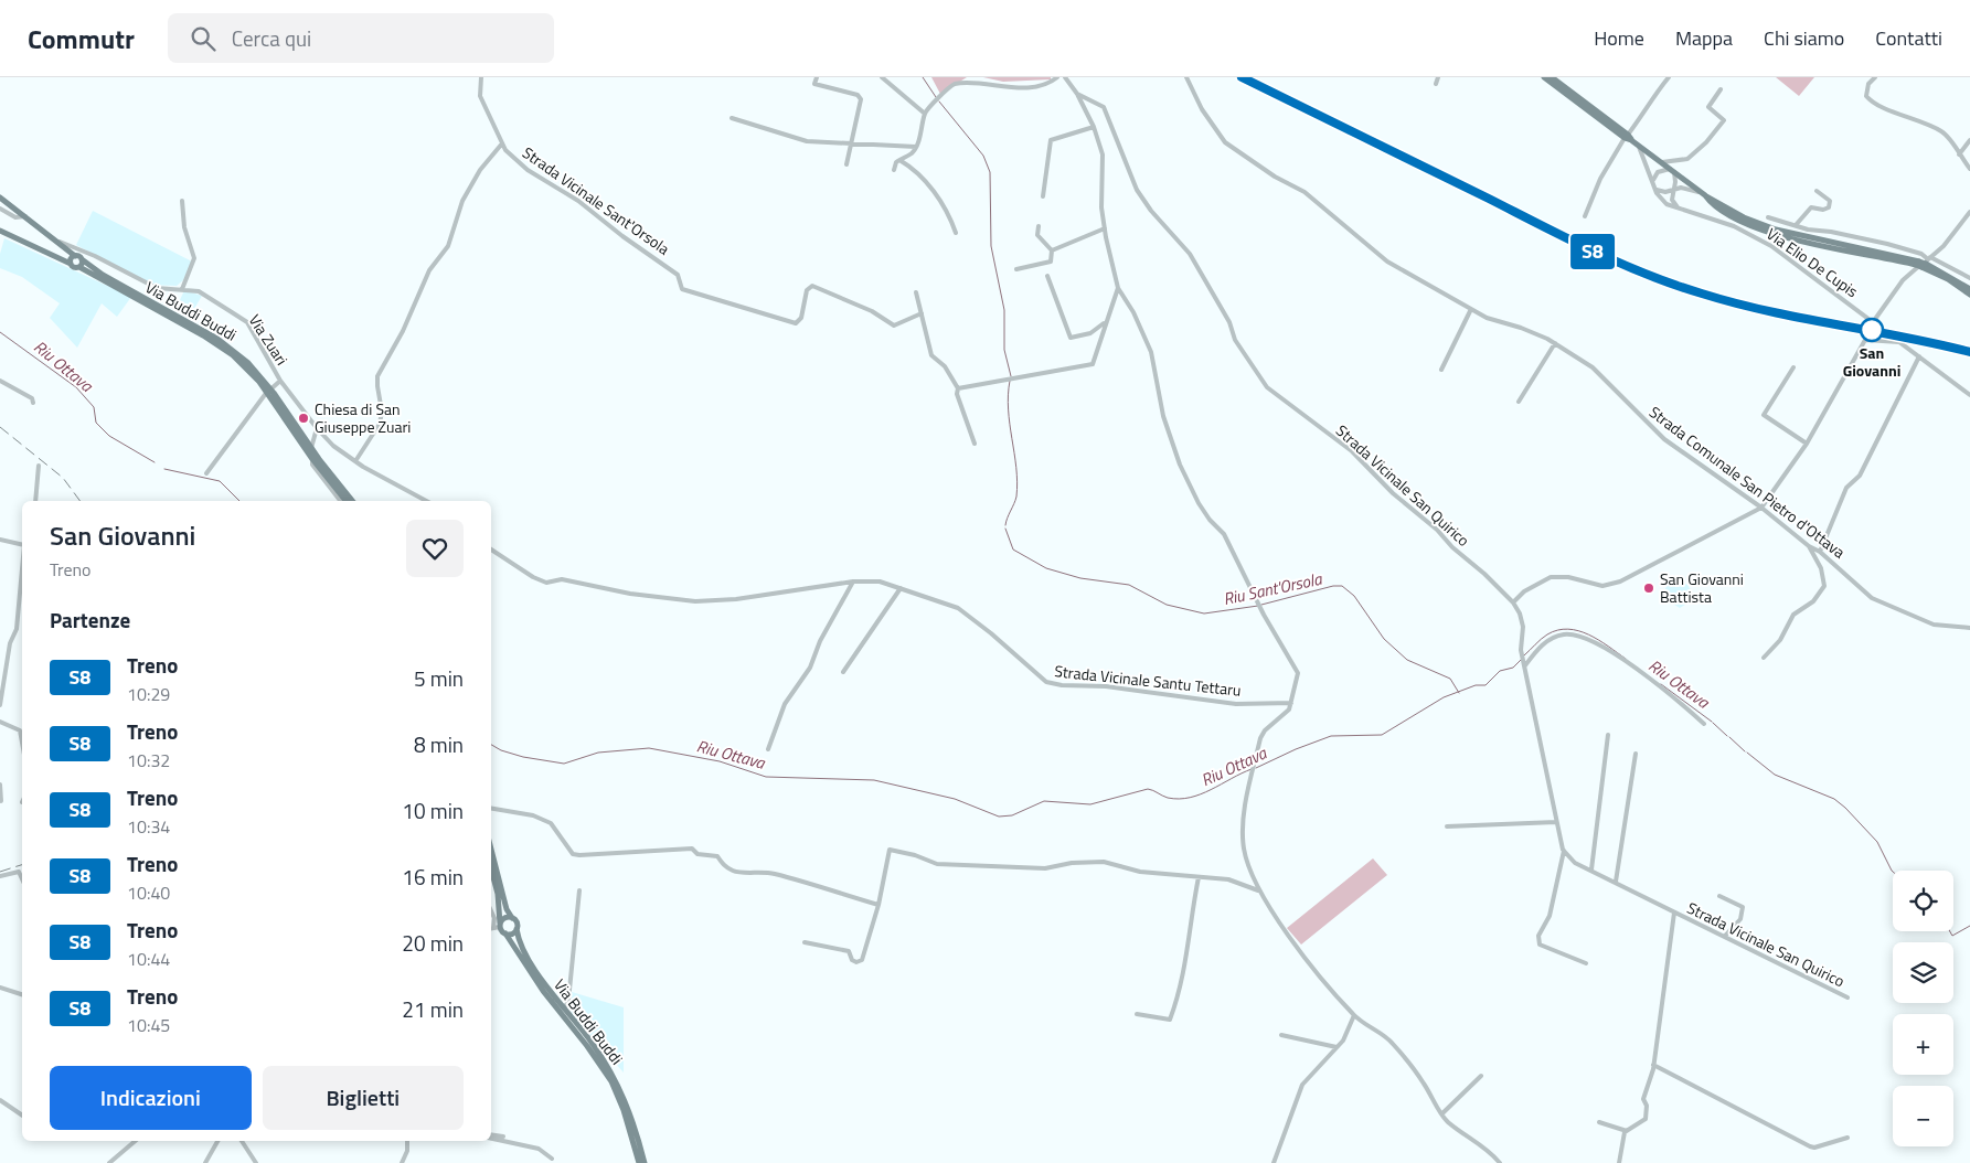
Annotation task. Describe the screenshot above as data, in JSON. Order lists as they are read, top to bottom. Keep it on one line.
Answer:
{"streets":{"main road":["Via Buddi Buddi"],"street":["Strada Vicinale Sant'Orsola","Via Elio De Cupis","Via Zuari","Strada Comunale San Pietro d'Ottava","Strada Vicinale San Quirico","Strada Vicinale Santu Tettaru"]},"water":["Riu Ottava","Riu Sant'Orsola"],"places":["San Giovanni","Chiesa di San Giuseppe Zuari","San Giovanni Battista"],"page":{"header":"Commutr","search":"Cerca qui","nav":["Home","Mappa","Chi siamo","Contatti"],"on_map":"S8","heading":[["San Giovanni","Treno"],"Partenze"],"list":[{"mark":"S8","name":"Treno","note":"10:29","value":"5 min"},{"mark":"S8","name":"Treno","note":"10:32","value":"8 min"},{"mark":"S8","name":"Treno","note":"10:34","value":"10 min"},{"mark":"S8","name":"Treno","note":"10:40","value":"16 min"},{"mark":"S8","name":"Treno","note":"10:44","value":"20 min"},{"mark":"S8","name":"Treno","note":"10:45","value":"21 min"}],"map_buttons":["+","−"],"buttons":["Indicazioni","Biglietti"]}}
